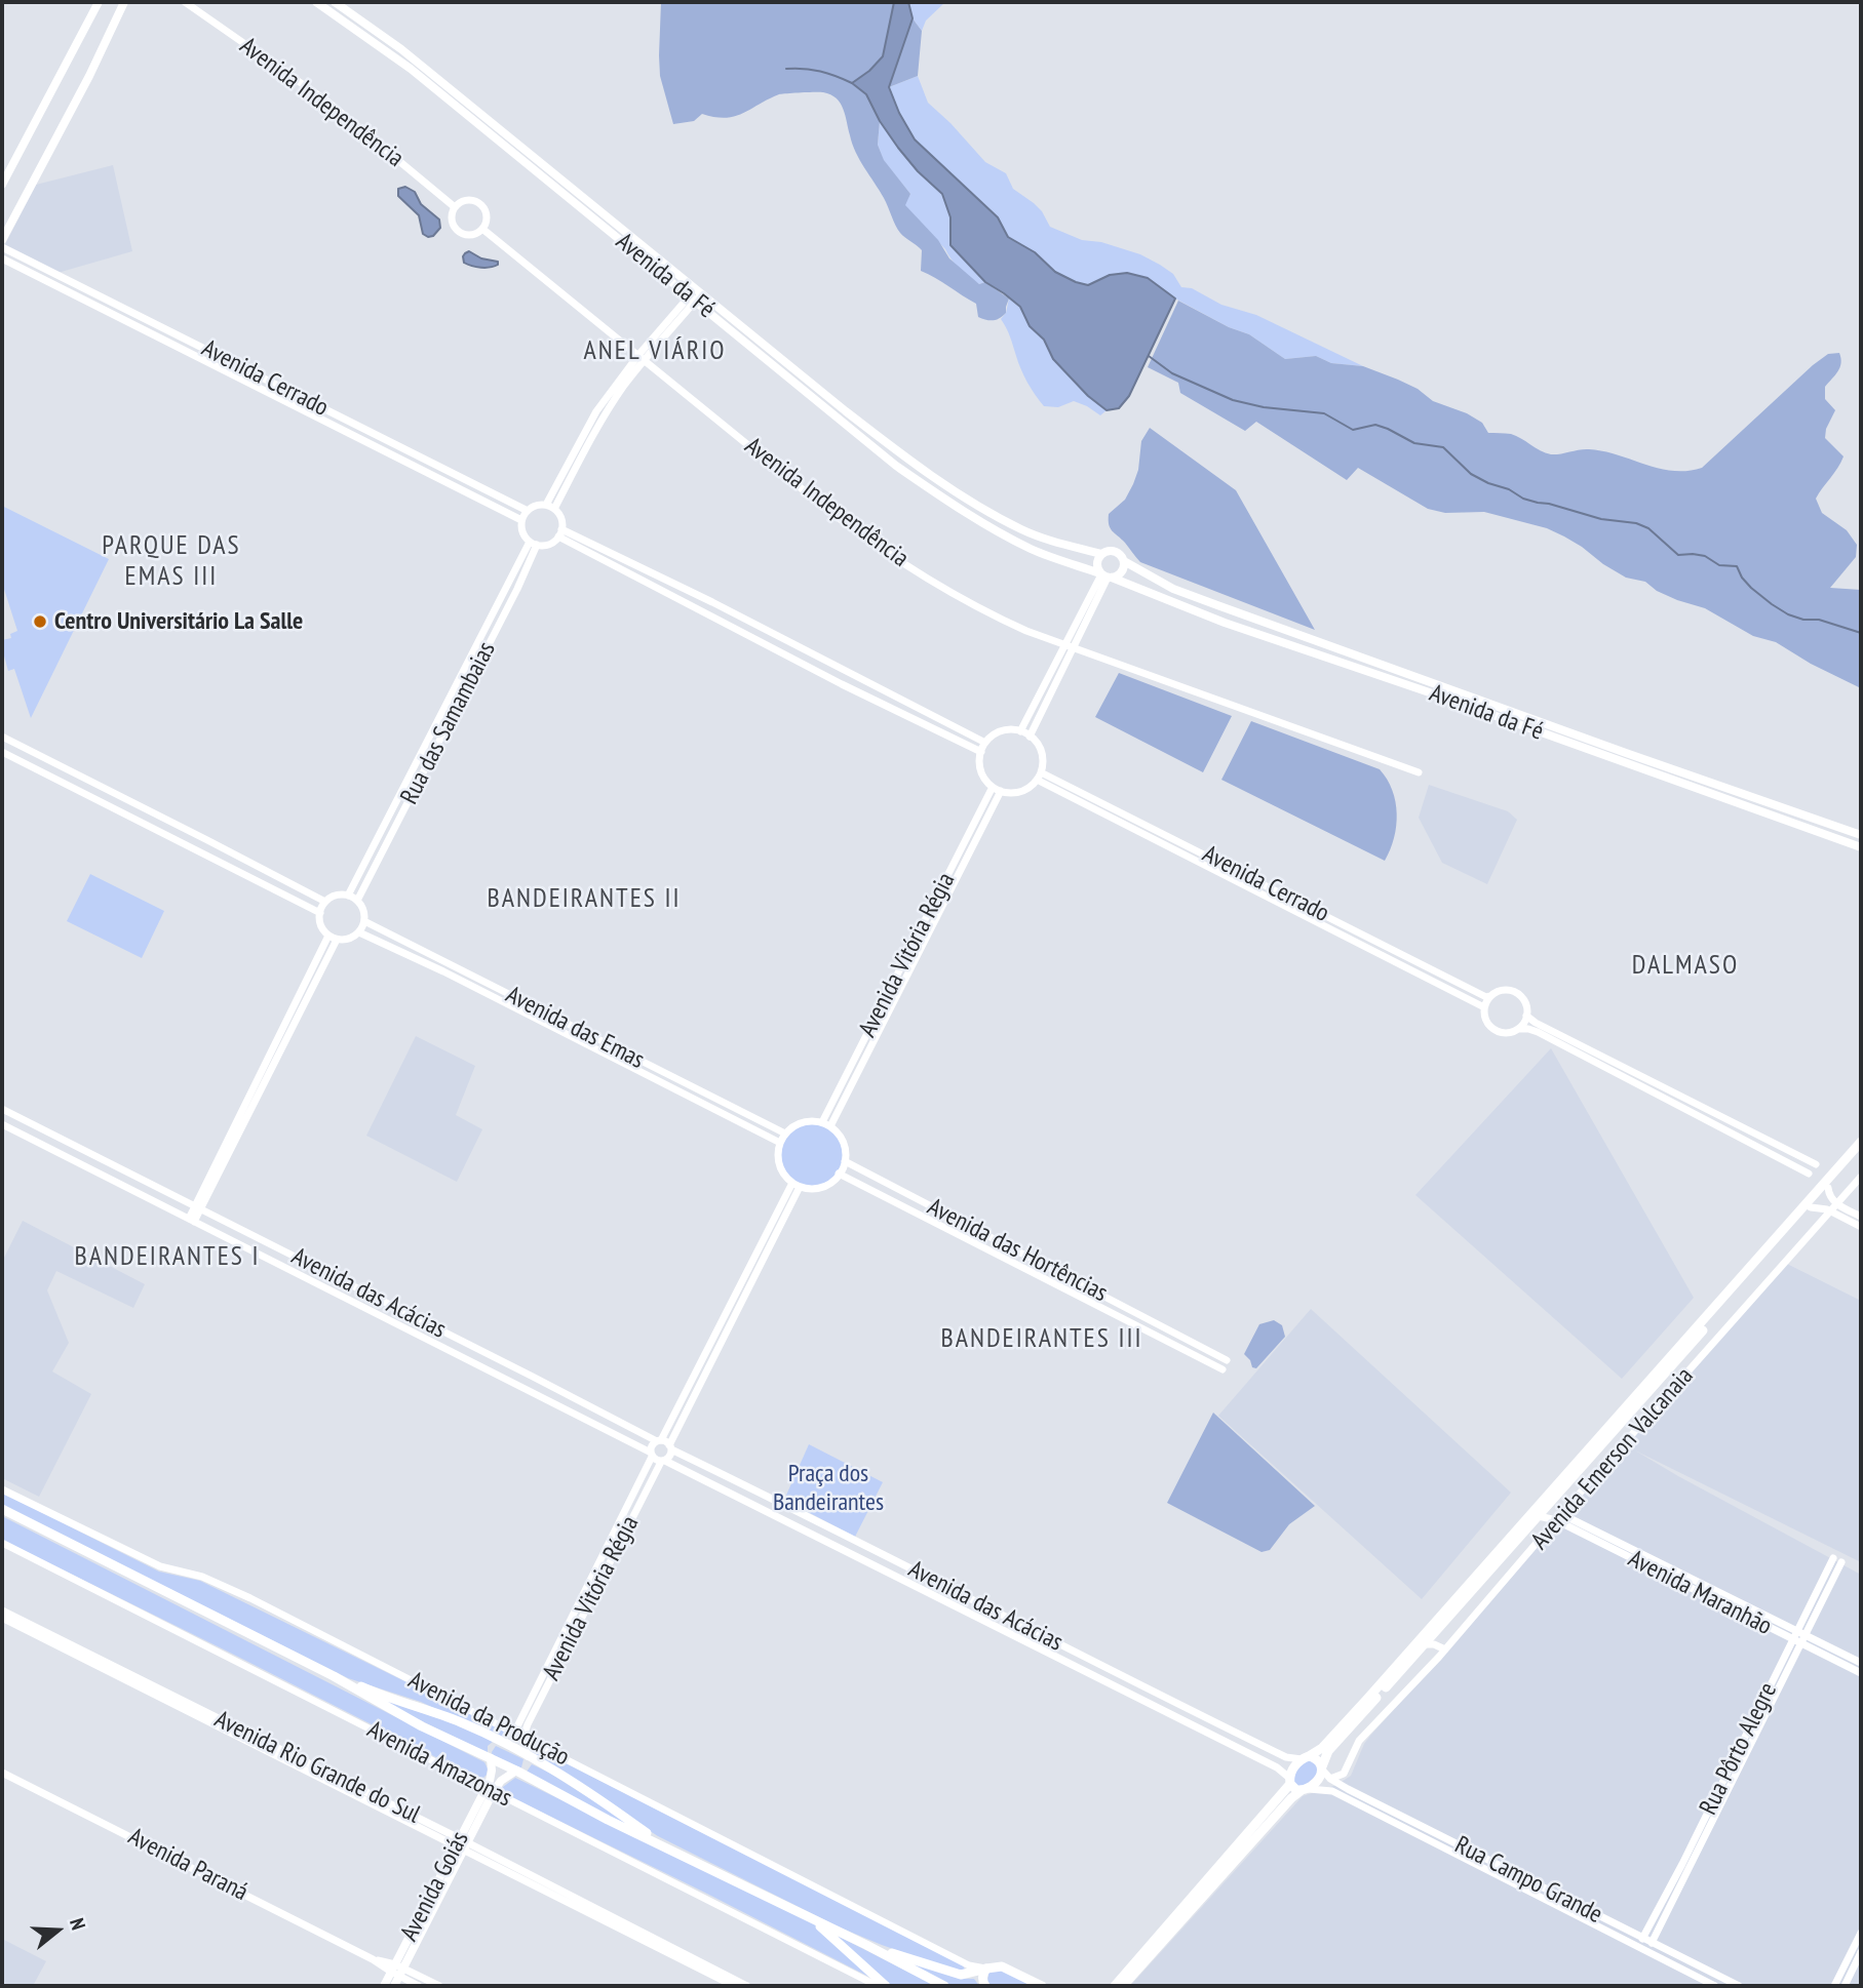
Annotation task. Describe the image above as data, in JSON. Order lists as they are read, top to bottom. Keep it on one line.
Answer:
{"streets":{"main road":["Avenida da Fé","Avenida Goiás"],"street":["Avenida Independência","Avenida Cerrado","Rua das Samambaias","Avenida Vitória Régia","Avenida das Emas","Avenida das Hortências","Avenida das Acácias","Avenida Emerson Valcanaia","Avenida Maranhão","Avenida da Produção","Rua Pôrto Alegre","Avenida Amazonas","Avenida Rio Grande do Sul","Avenida Paraná","Rua Campo Grande"]},"crossings":[["Avenida Cerrado","Rua das Samambaias"],["Avenida Cerrado","Avenida Vitória Régia"],["Rua das Samambaias","Avenida das Emas"],["Avenida Vitória Régia","Avenida das Emas"],["Avenida Vitória Régia","Avenida das Hortências"],["Avenida Vitória Régia","Avenida das Acácias"],["Avenida Vitória Régia","Avenida da Produção"],["Avenida das Emas","Avenida das Hortências"],["Avenida das Acácias","Rua Campo Grande"],["Avenida Emerson Valcanaia","Avenida Maranhão"],["Avenida Emerson Valcanaia","Rua Campo Grande"],["Avenida Maranhão","Rua Pôrto Alegre"],["Rua Pôrto Alegre","Rua Campo Grande"],["Avenida Amazonas","Avenida Goiás"],["Avenida Rio Grande do Sul","Avenida Goiás"],["Avenida Paraná","Avenida Goiás"]],"districts":["ANEL VIÁRIO","PARQUE DAS EMAS III","BANDEIRANTES II","DALMASO","BANDEIRANTES I","BANDEIRANTES III"],"parks":["Praça dos Bandeirantes"],"places":["Centro Universitário La Salle"],"north":"right"}
